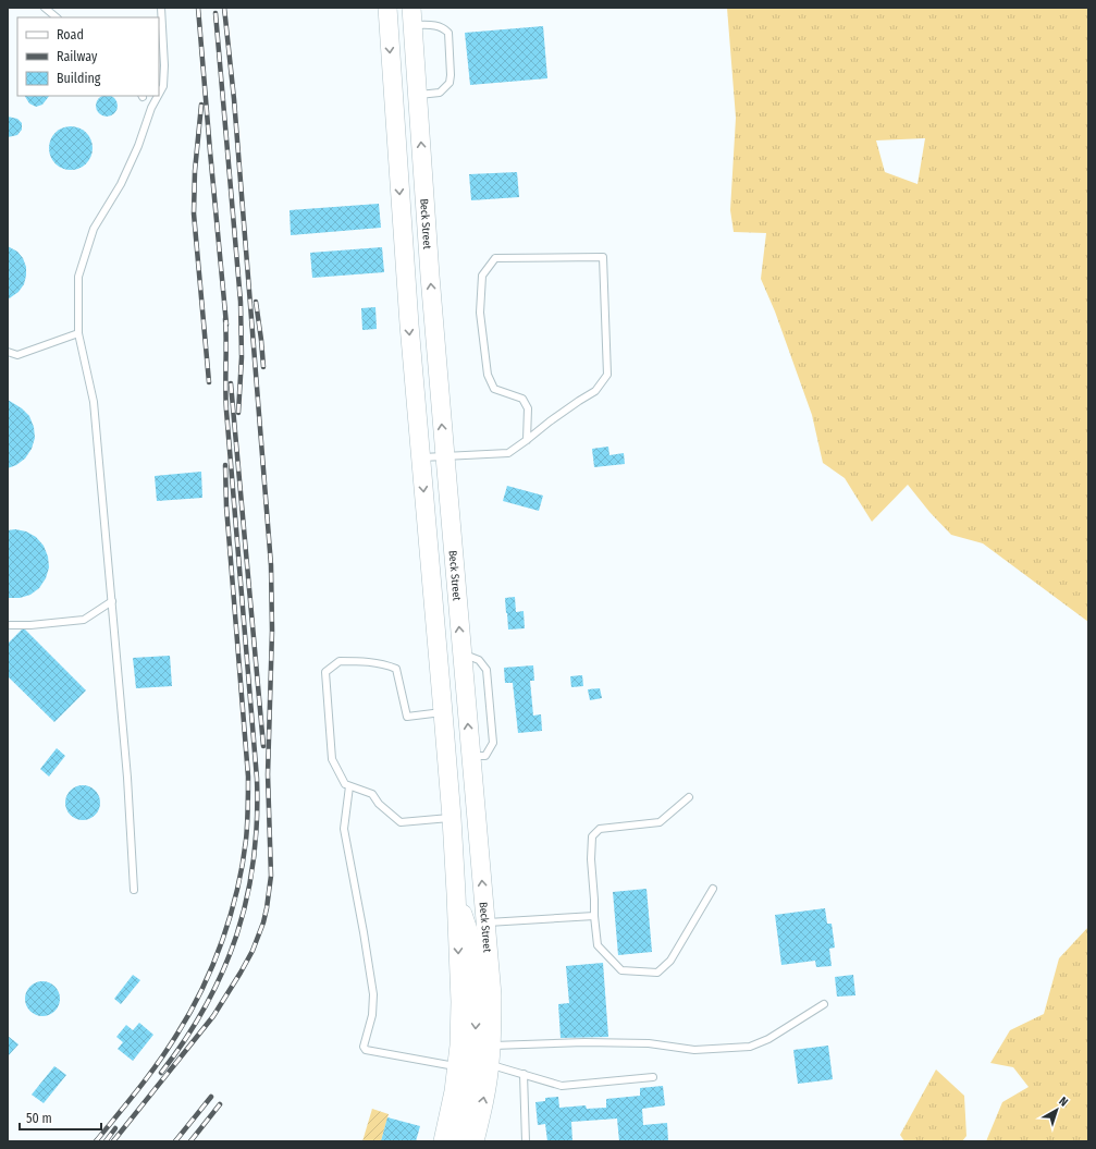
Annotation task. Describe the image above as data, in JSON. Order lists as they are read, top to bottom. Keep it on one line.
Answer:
{"streets":{"main road":["Beck Street"]},"legend":["Road","Railway","Building"],"scale_bar":"50 m","north":"top right"}
